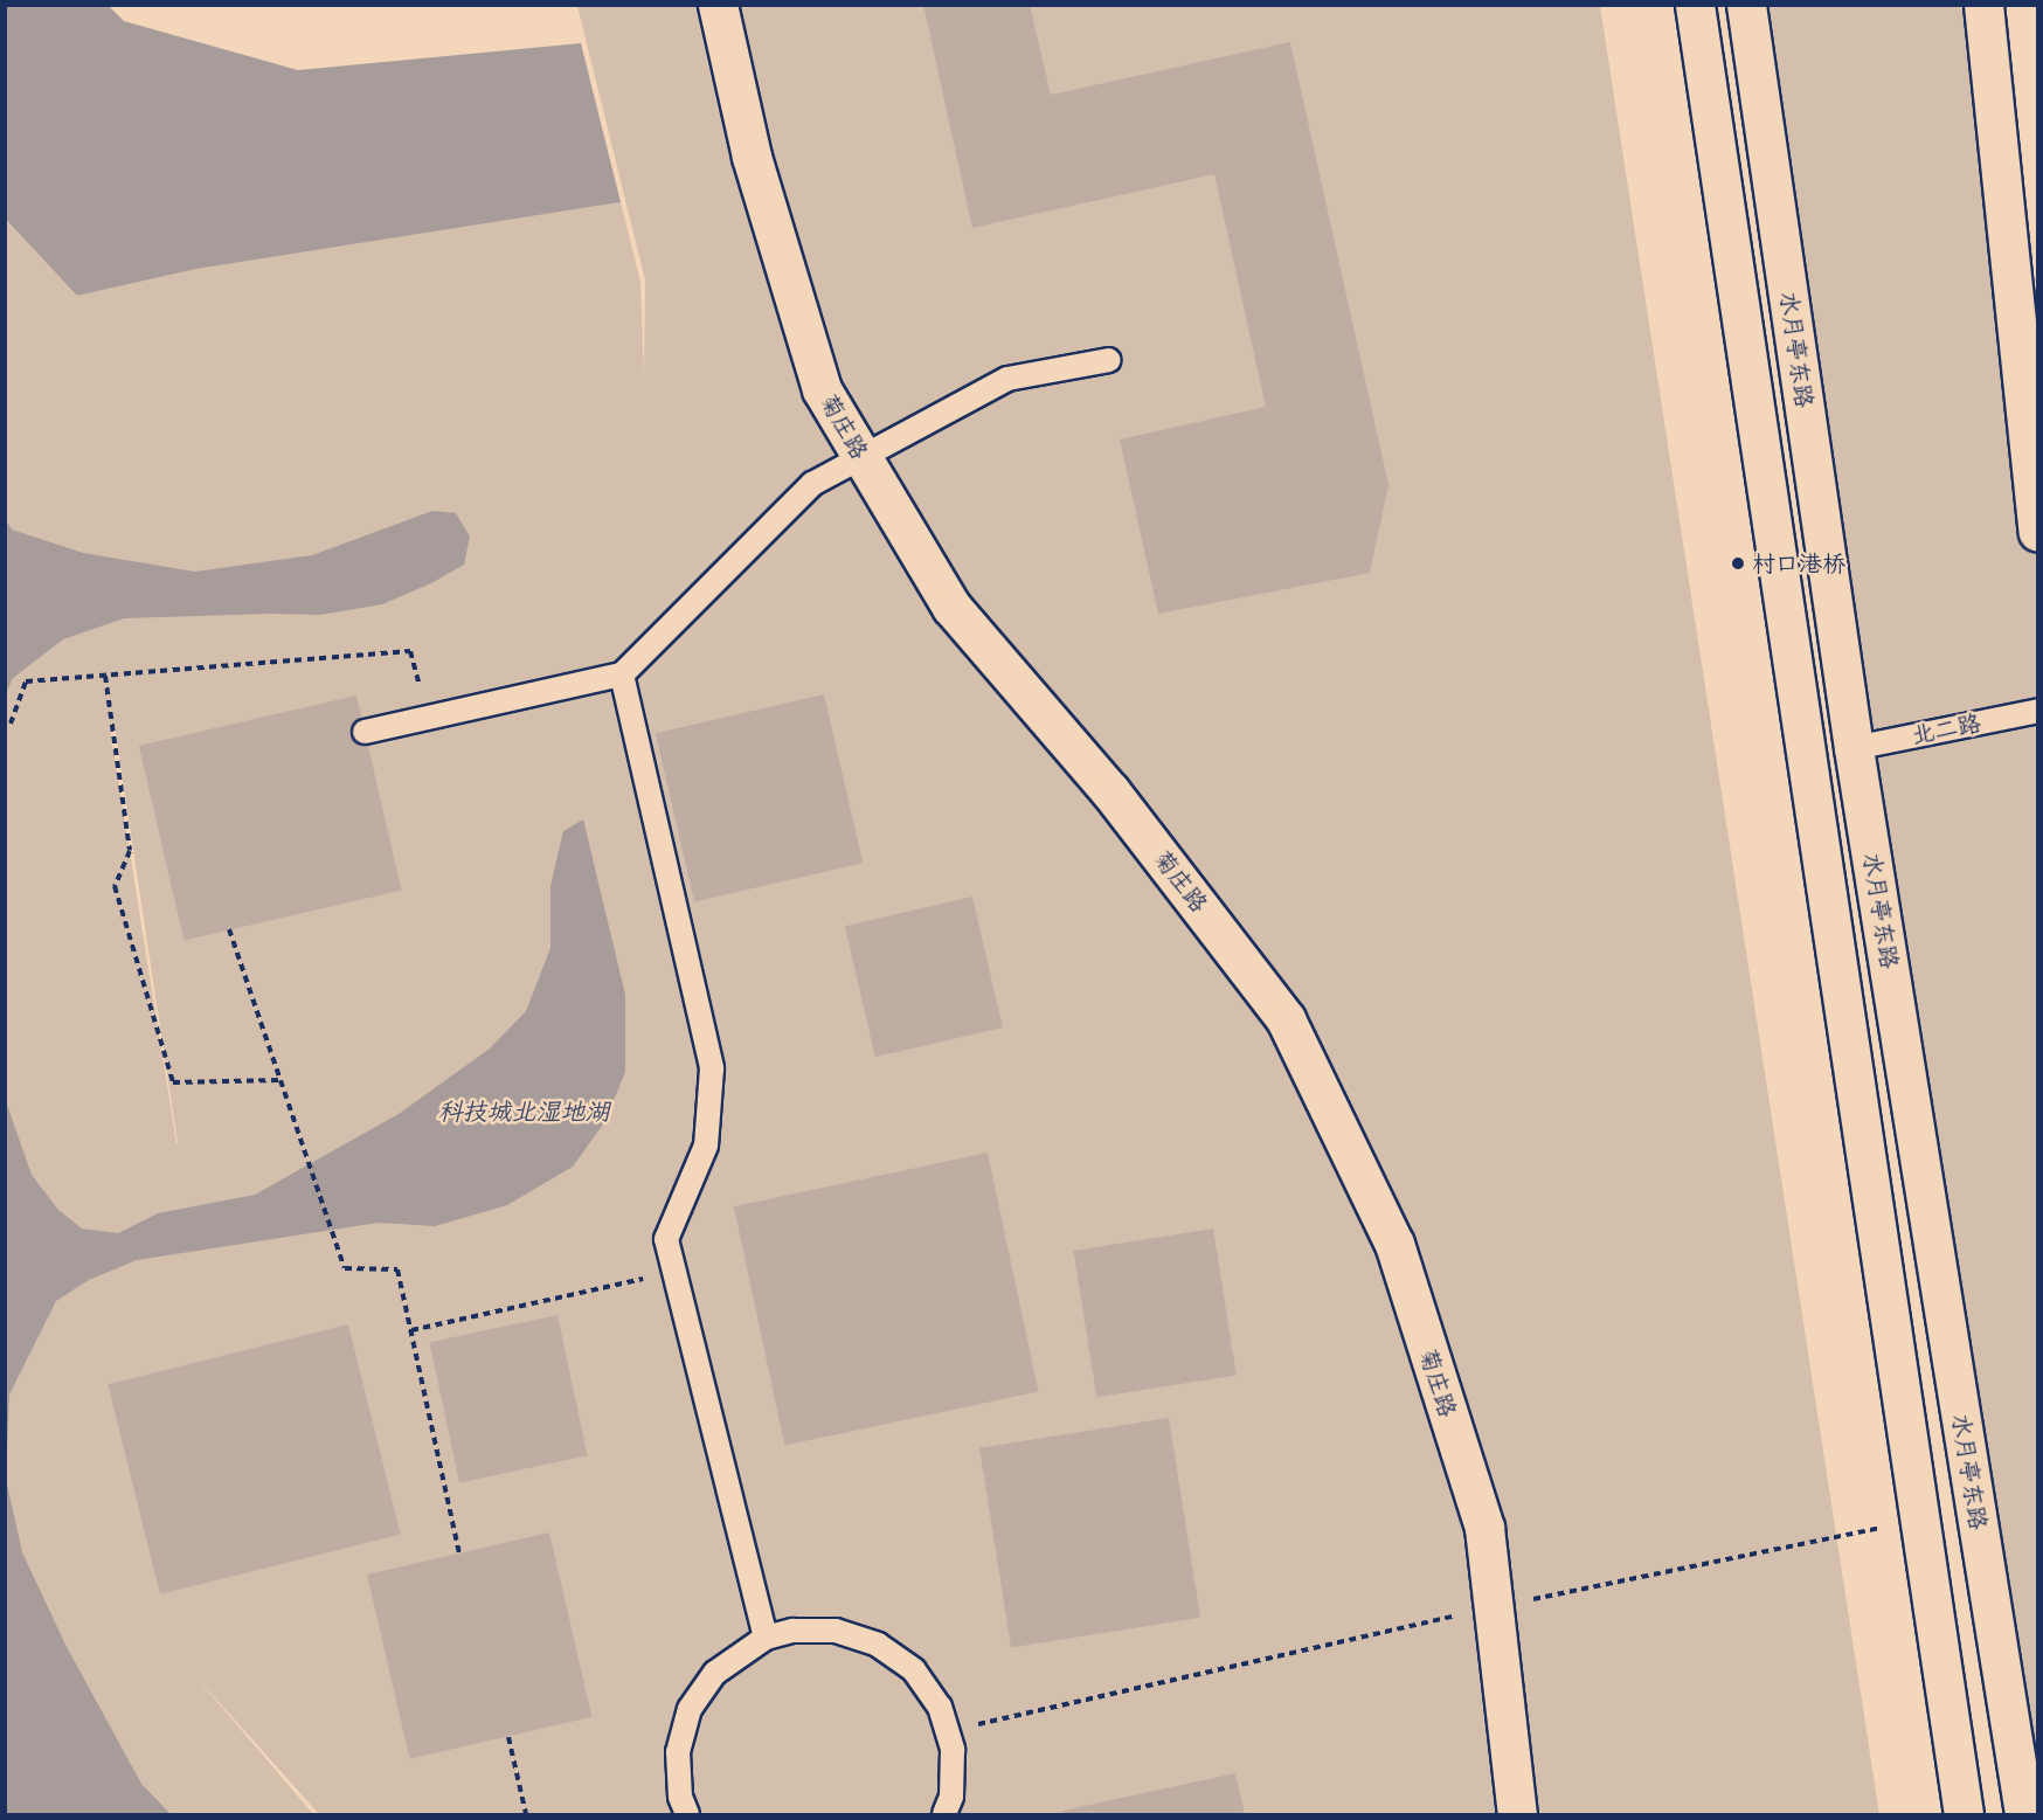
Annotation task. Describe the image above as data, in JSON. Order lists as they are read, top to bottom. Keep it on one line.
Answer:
{"streets":{"main road":["水月亭东路","菊庄路"],"lane":["北二路"]},"crossings":[["水月亭东路","北二路"]],"water":["科技城北湿地湖"],"places":["村口港桥"]}
